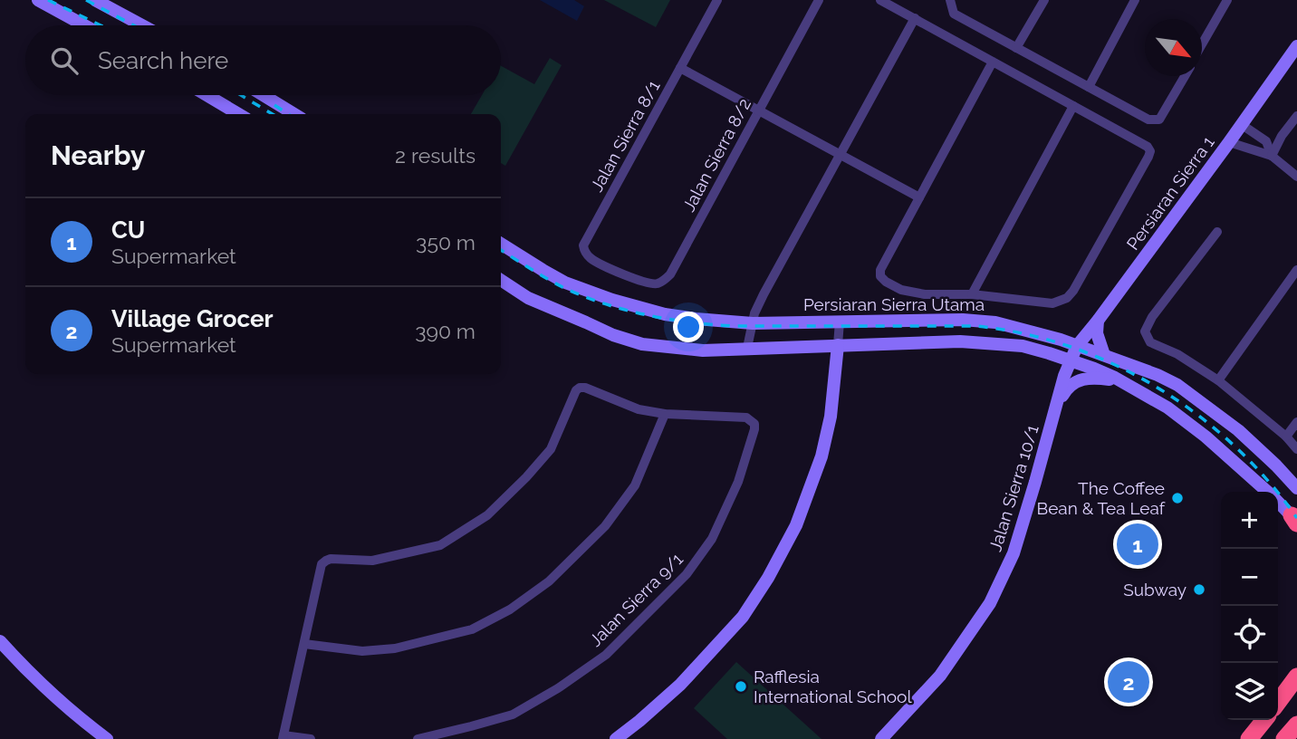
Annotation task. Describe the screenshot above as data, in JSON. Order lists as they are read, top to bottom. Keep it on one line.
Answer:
{"streets":{"main road":["Persiaran Sierra 1","Persiaran Sierra Utama","Jalan Sierra 10/1"],"street":["Jalan Sierra 8/1","Jalan Sierra 8/2","Jalan Sierra 9/1"]},"crossings":[["Jalan Sierra 8/1","Jalan Sierra 8/2"],["Persiaran Sierra 1","Persiaran Sierra Utama"],["Persiaran Sierra 1","Jalan Sierra 10/1"]],"places":["The Coffee Bean & Tea Leaf","Subway","Rafflesia International School"],"north":"bottom right","page":{"search":"Search here","heading":["Nearby","2 results"],"list":[{"mark":"1","name":"CU","note":"Supermarket","value":"350 m"},{"mark":"2","name":"Village Grocer","note":"Supermarket","value":"390 m"}],"map_buttons":["+","−"],"pins":["1","2"]}}
